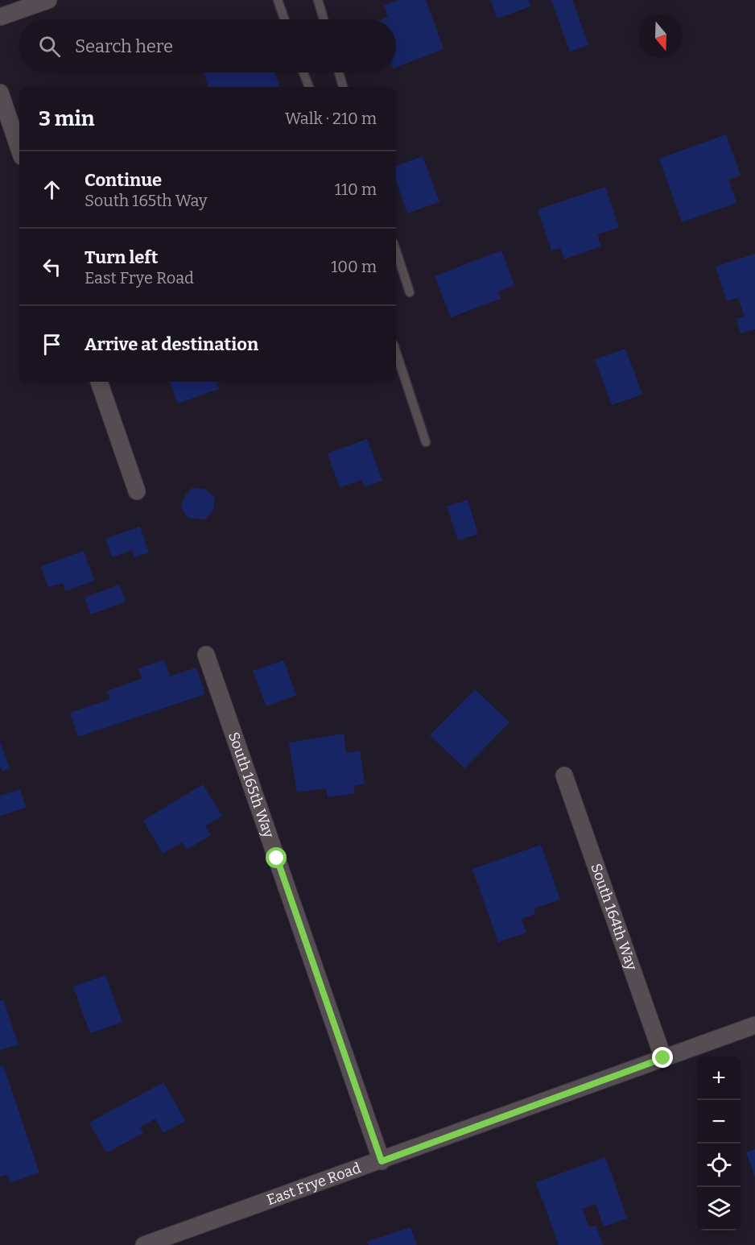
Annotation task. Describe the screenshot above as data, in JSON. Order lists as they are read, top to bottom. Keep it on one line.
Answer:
{"streets":{"street":["South 165th Way","South 164th Way","East Frye Road"]},"crossings":[["South 165th Way","East Frye Road"],["South 164th Way","East Frye Road"]],"north":"bottom","page":{"search":"Search here","heading":["3 min","Walk · 210 m"],"list":[["Continue","South 165th Way","110 m"],["Turn left","East Frye Road","100 m"],"Arrive at destination"],"map_buttons":["+","−"]}}
